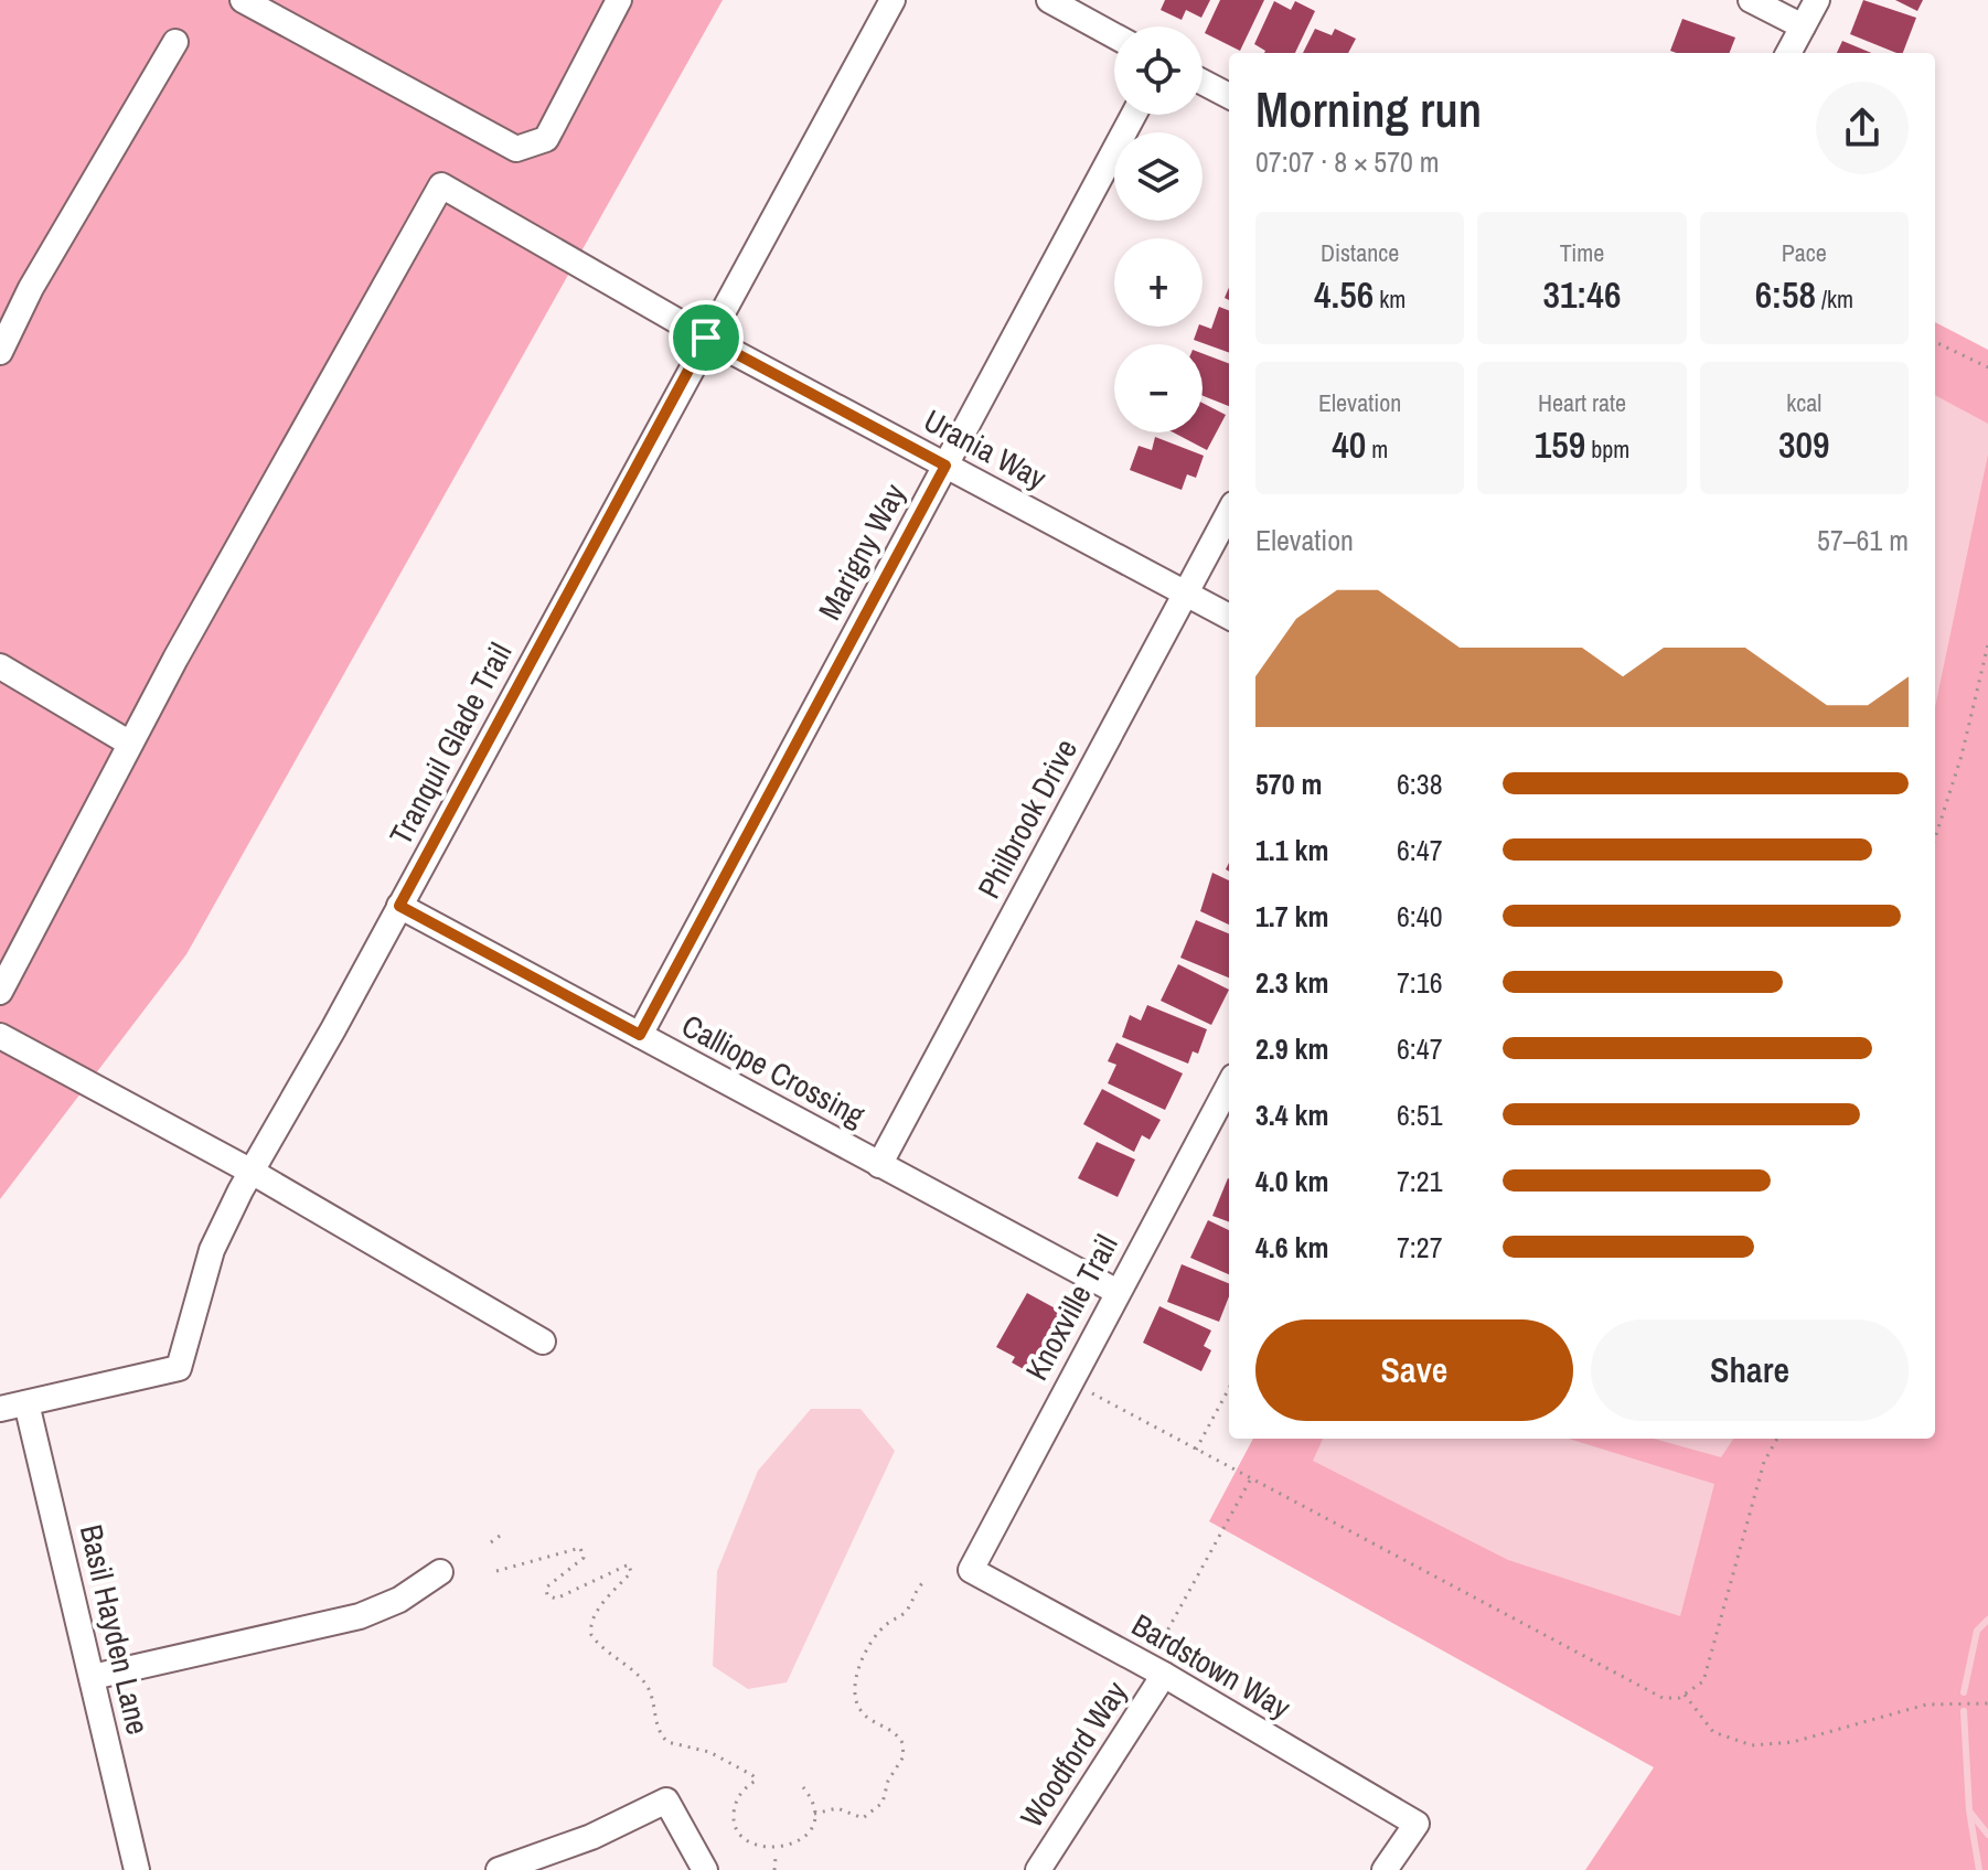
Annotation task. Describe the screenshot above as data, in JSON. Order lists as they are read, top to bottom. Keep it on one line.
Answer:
{"streets":{"street":["Urania Way","Marigny Way","Tranquil Glade Trail","Philbrook Drive","Calliope Crossing","Knoxville Trail","Basil Hayden Lane","Bardstown Way","Woodford Way"]},"crossings":[["Urania Way","Marigny Way"],["Urania Way","Tranquil Glade Trail"],["Urania Way","Philbrook Drive"],["Marigny Way","Calliope Crossing"],["Tranquil Glade Trail","Calliope Crossing"],["Tranquil Glade Trail","Basil Hayden Lane"],["Philbrook Drive","Calliope Crossing"],["Calliope Crossing","Knoxville Trail"],["Knoxville Trail","Bardstown Way"],["Bardstown Way","Woodford Way"]],"page":{"map_buttons":["+","−"],"heading":["Morning run","07:07 · 8 × 570 m"],"stats":[["Distance","4.56 km"],["Time","31:46"],["Pace","6:58 /km"],["Elevation","40 m"],["Heart rate","159 bpm"],["kcal","309"]],"chart":["Elevation","57–61 m"],"list":[{"name":"570 m","note":"6:38"},{"name":"1.1 km","note":"6:47"},{"name":"1.7 km","note":"6:40"},{"name":"2.3 km","note":"7:16"},{"name":"2.9 km","note":"6:47"},{"name":"3.4 km","note":"6:51"},{"name":"4.0 km","note":"7:21"},{"name":"4.6 km","note":"7:27"}],"buttons":["Save","Share"]}}
